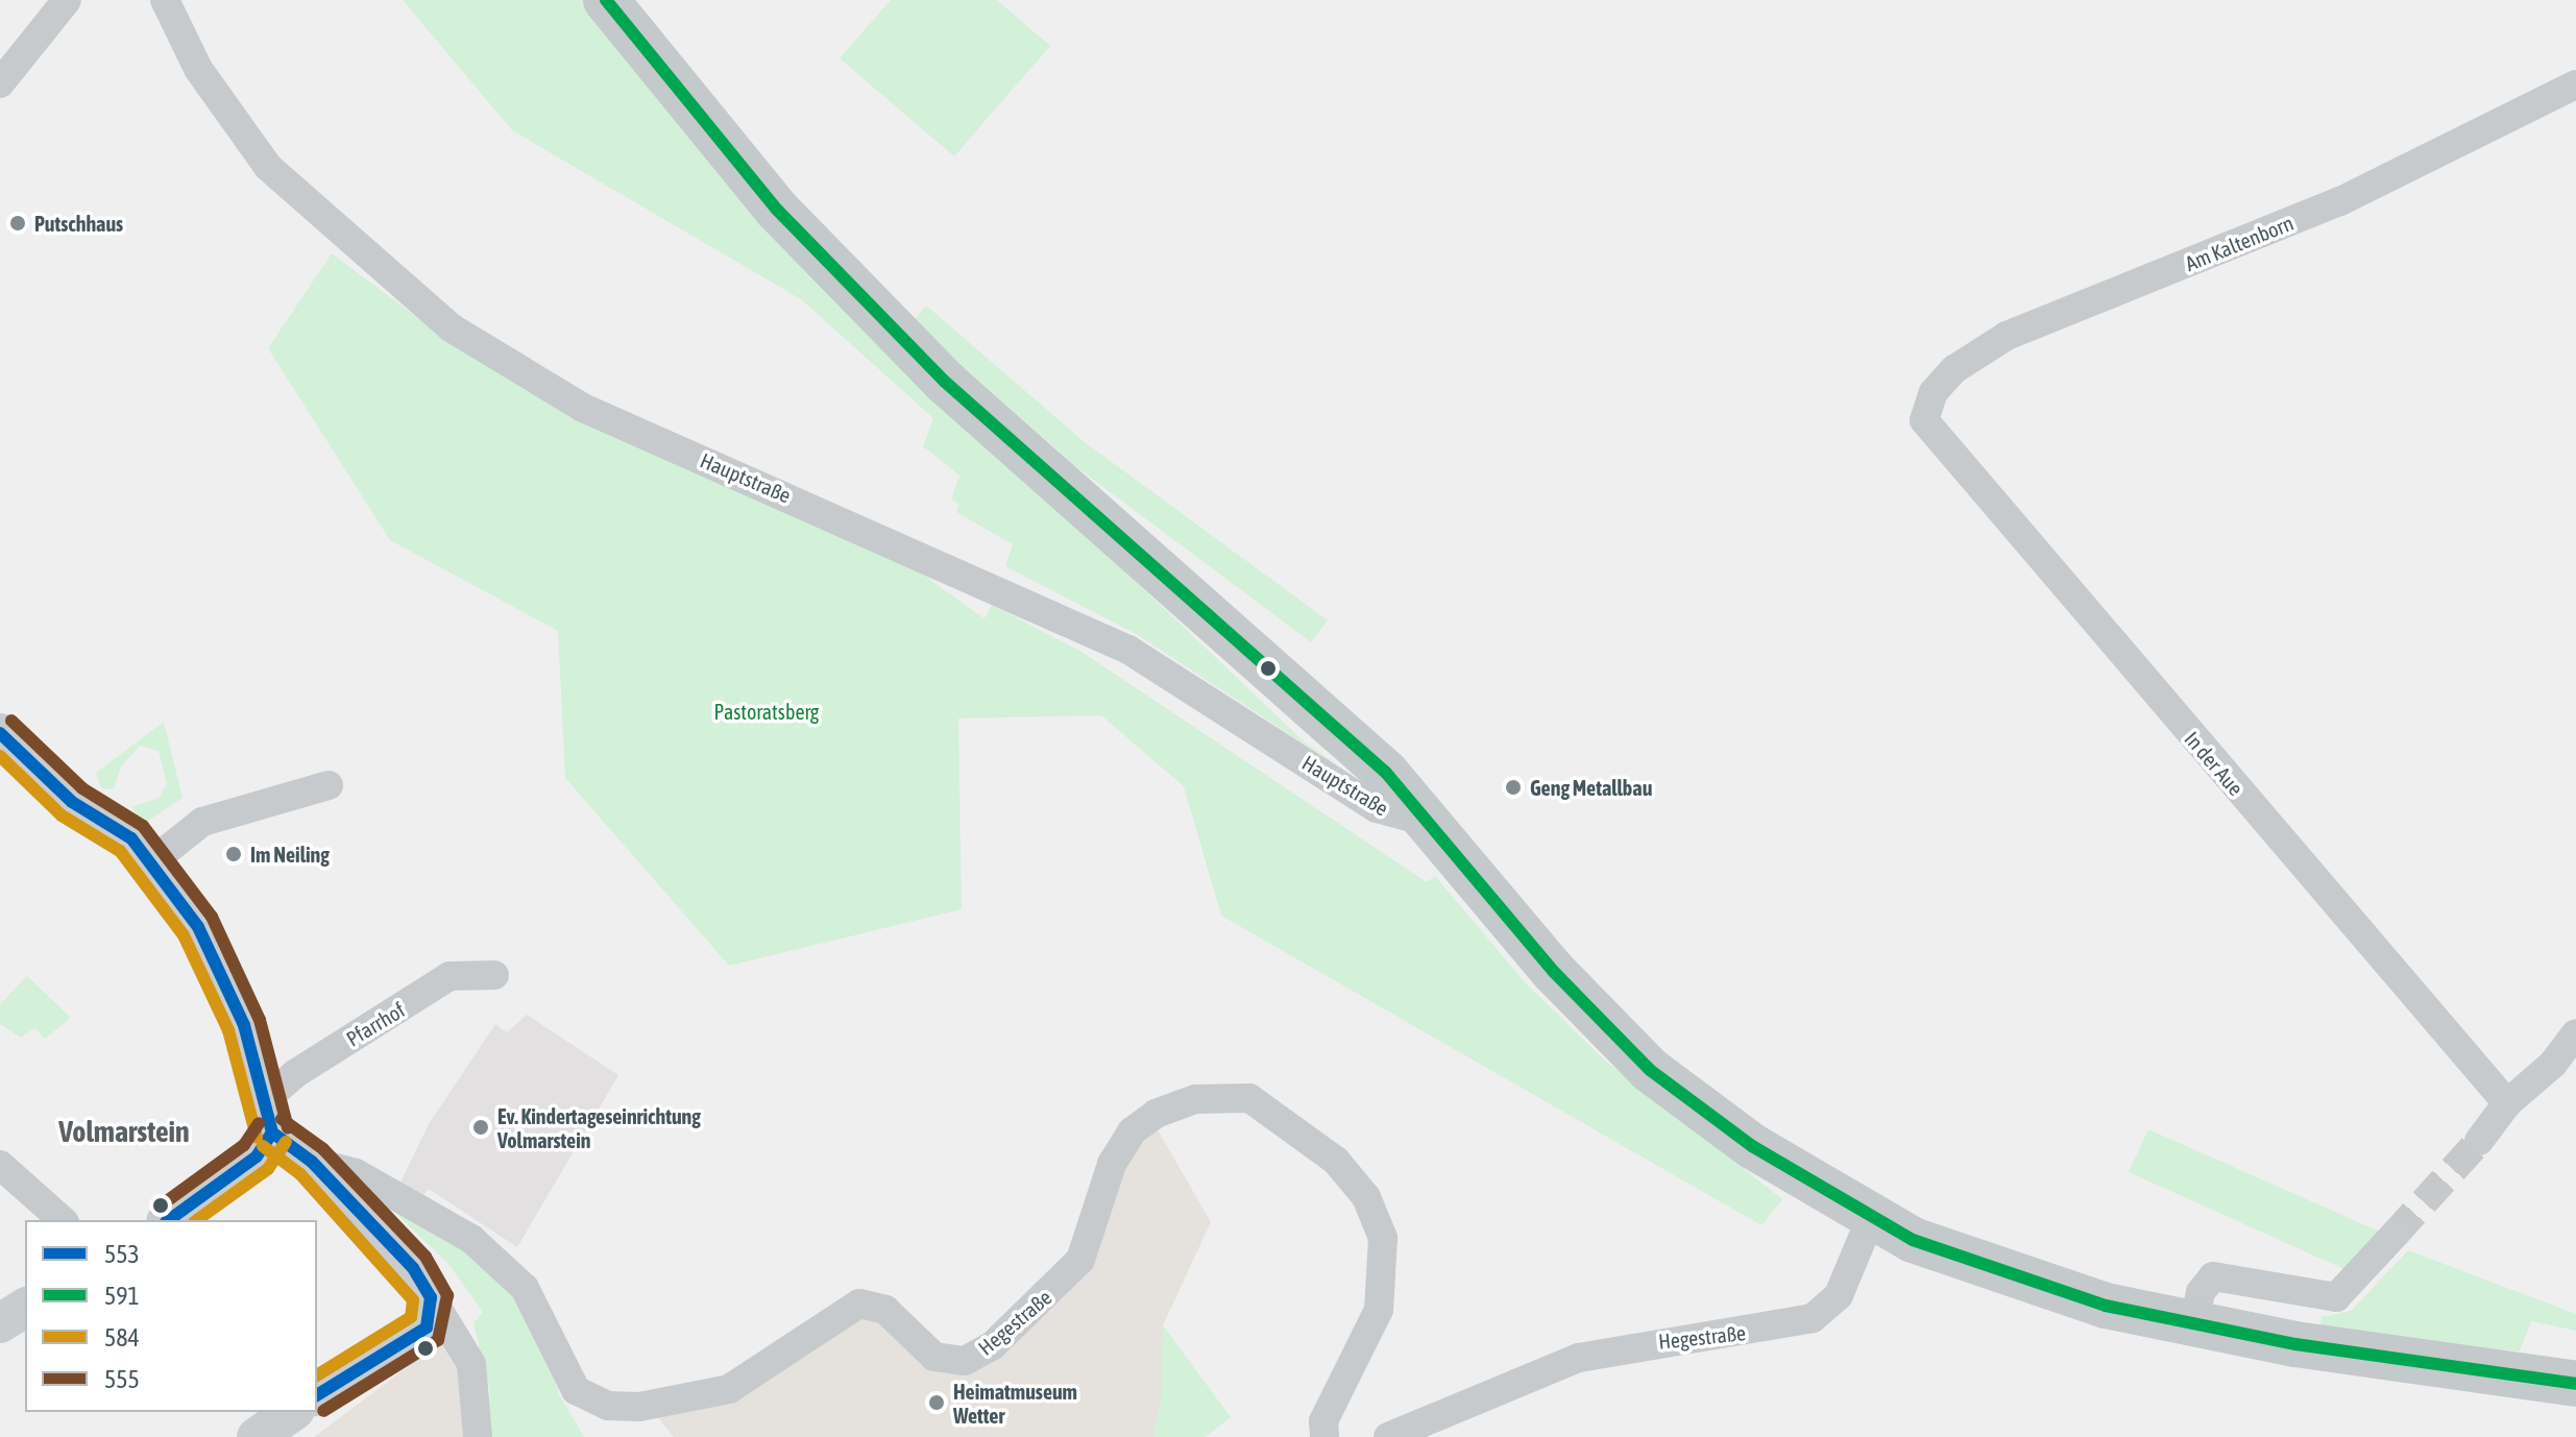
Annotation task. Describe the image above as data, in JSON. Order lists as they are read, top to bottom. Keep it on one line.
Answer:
{"streets":{"street":["Am Kaltenborn","Hauptstraße","In der Aue","Pfarrhof","Hegestraße"]},"crossings":[["Am Kaltenborn","In der Aue"]],"districts":["Volmarstein"],"parks":["Pastoratsberg"],"places":["Putschhaus","Geng Metallbau","Im Neiling","Ev. Kindertageseinrichtung Volmarstein","Heimatmuseum Wetter"],"lines":["transit line 591","transit line 555","transit line 553","transit line 584"],"legend":["553","591","584","555"]}
